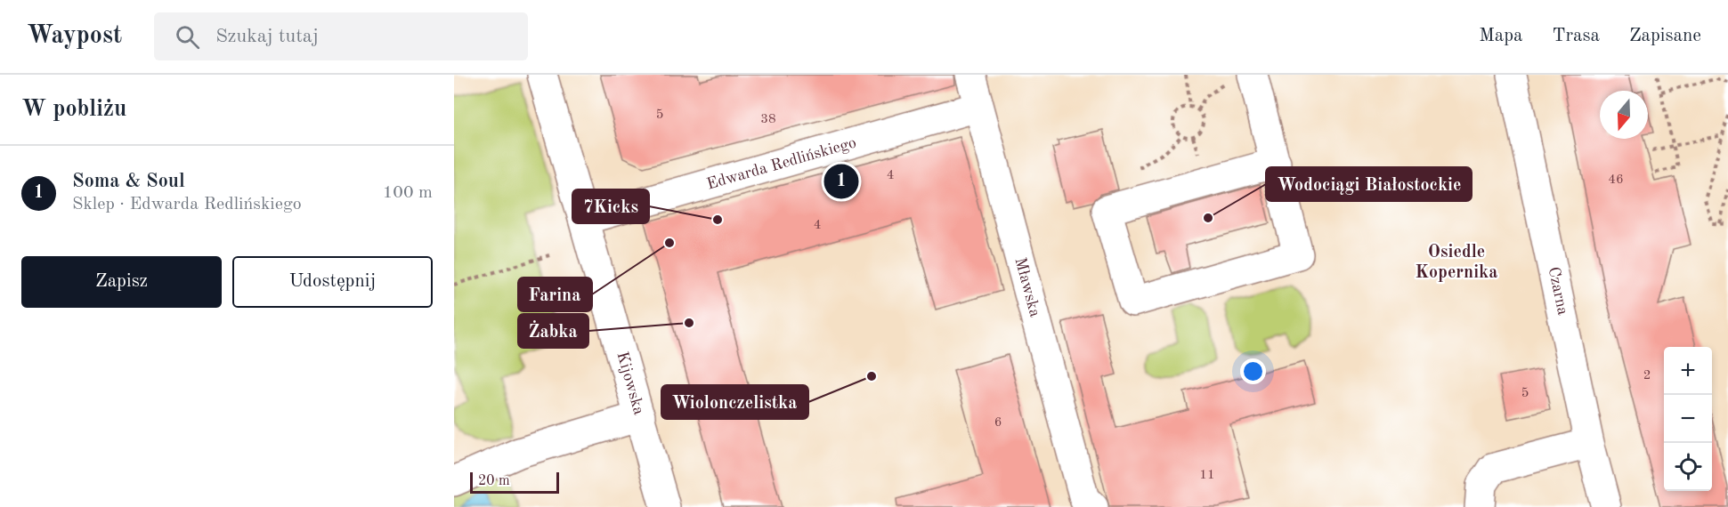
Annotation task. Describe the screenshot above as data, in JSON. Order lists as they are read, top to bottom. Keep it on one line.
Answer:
{"streets":{"street":["Edwarda Redlińskiego","Mławska","Czarna","Kijowska"]},"crossings":[["Edwarda Redlińskiego","Mławska"],["Edwarda Redlińskiego","Kijowska"]],"districts":["Osiedle Kopernika"],"places":["Wodociągi Białostockie","7Kicks","Farina","Żabka","Wiolonczelistka"],"house_numbers":["5","38","4","46","4","2","5","6","11"],"scale_bar":"20 m","north":"bottom","page":{"header":"Waypost","search":"Szukaj tutaj","nav":["Mapa","Trasa","Zapisane"],"heading":"W pobliżu","list":[{"mark":"1","name":"Soma & Soul","note":"Sklep · Edwarda Redlińskiego","value":"100 m"}],"pins":"1","buttons":["Zapisz","Udostępnij"],"map_buttons":["+","−"],"scale":"20 m"}}
